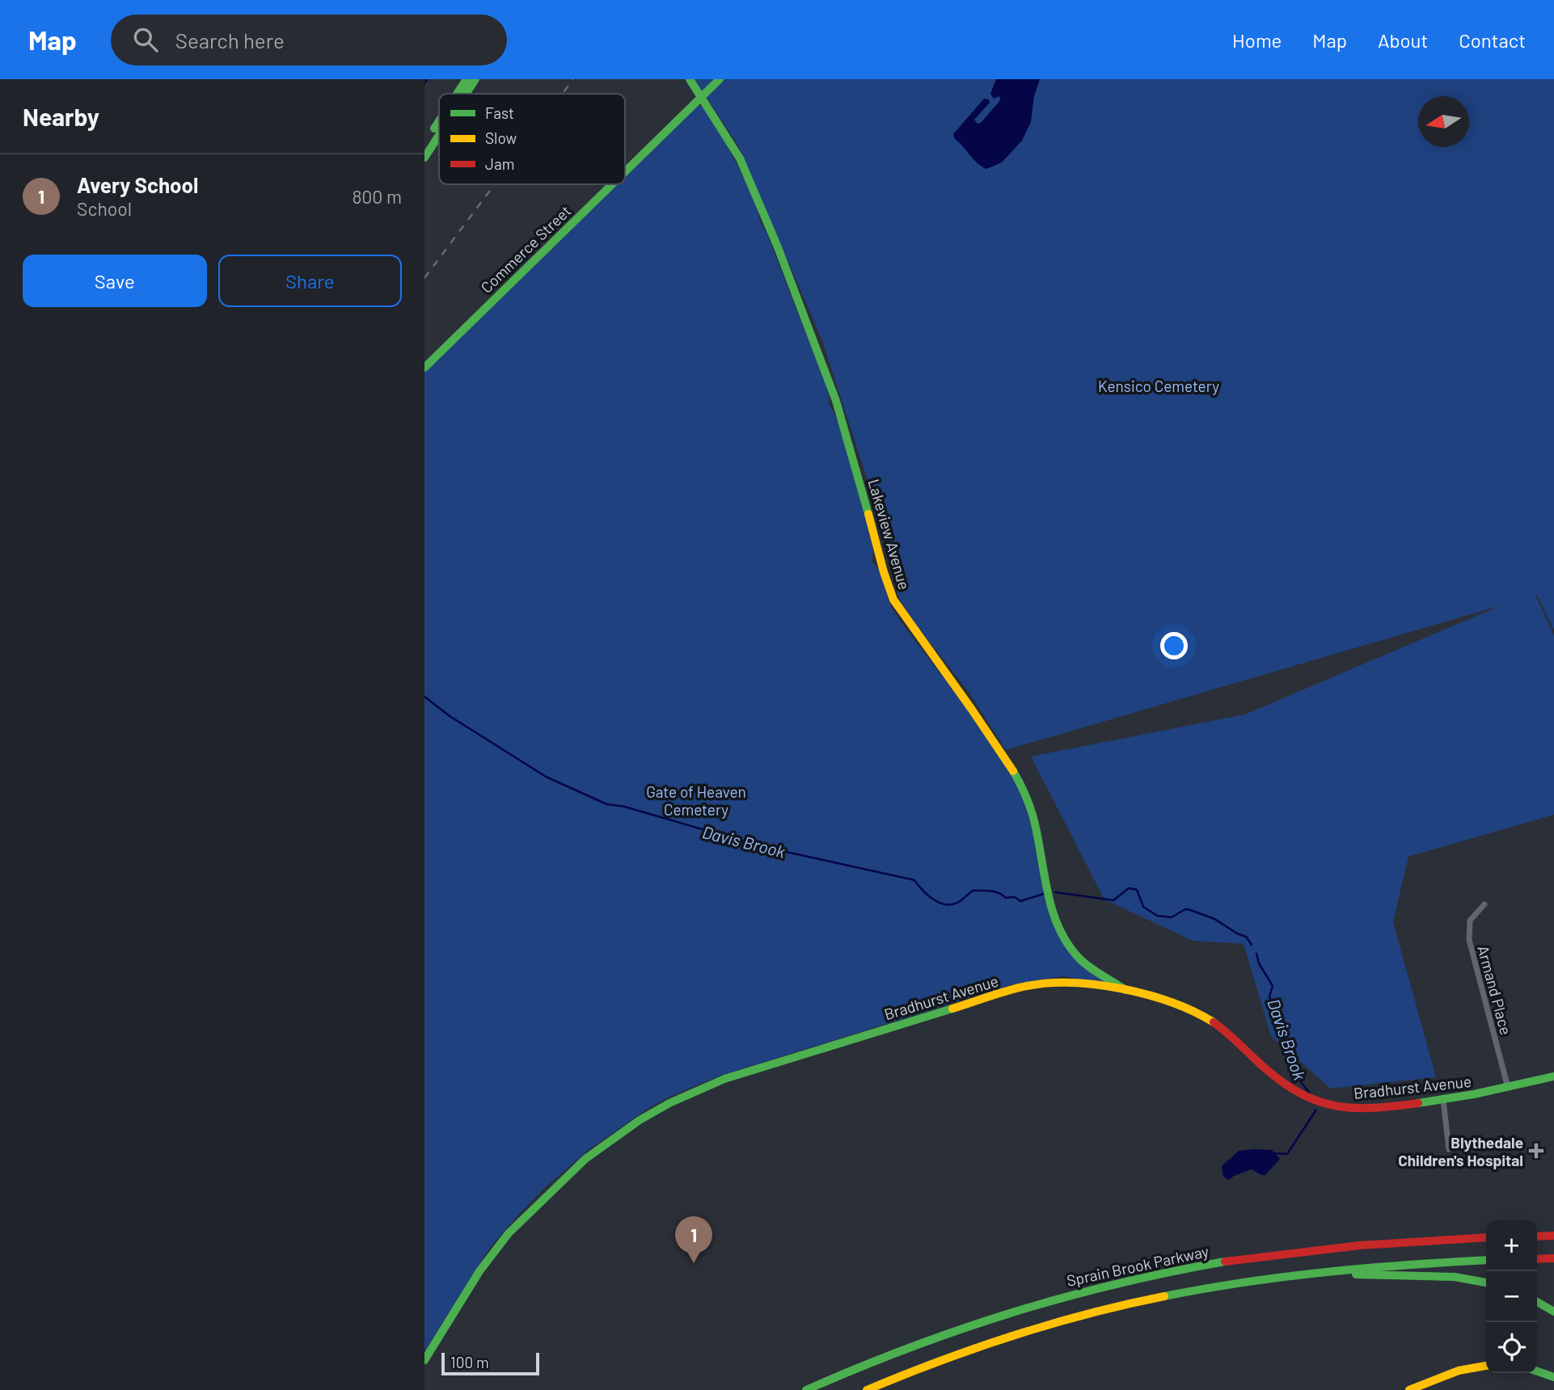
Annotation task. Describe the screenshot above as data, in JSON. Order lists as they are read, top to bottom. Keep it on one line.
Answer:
{"streets":{"main road":["Commerce Street","Lakeview Avenue","Bradhurst Avenue","Sprain Brook Parkway"],"street":["Armand Place"]},"crossings":[["Commerce Street","Lakeview Avenue"],["Lakeview Avenue","Bradhurst Avenue"],["Armand Place","Bradhurst Avenue"]],"water":["Davis Brook"],"parks":["Kensico Cemetery","Gate of Heaven Cemetery"],"places":{"health":["Blythedale Children's Hospital"]},"legend":["Fast","Slow","Jam"],"scale_bar":"100 m","north":"left","page":{"header":"Map","search":"Search here","nav":["Home","Map","About","Contact"],"heading":"Nearby","list":[{"mark":"1","name":"Avery School","note":"School","value":"800 m"}],"buttons":["Save","Share"],"pins":"1","map_buttons":["+","−"],"scale":"100 m"}}
